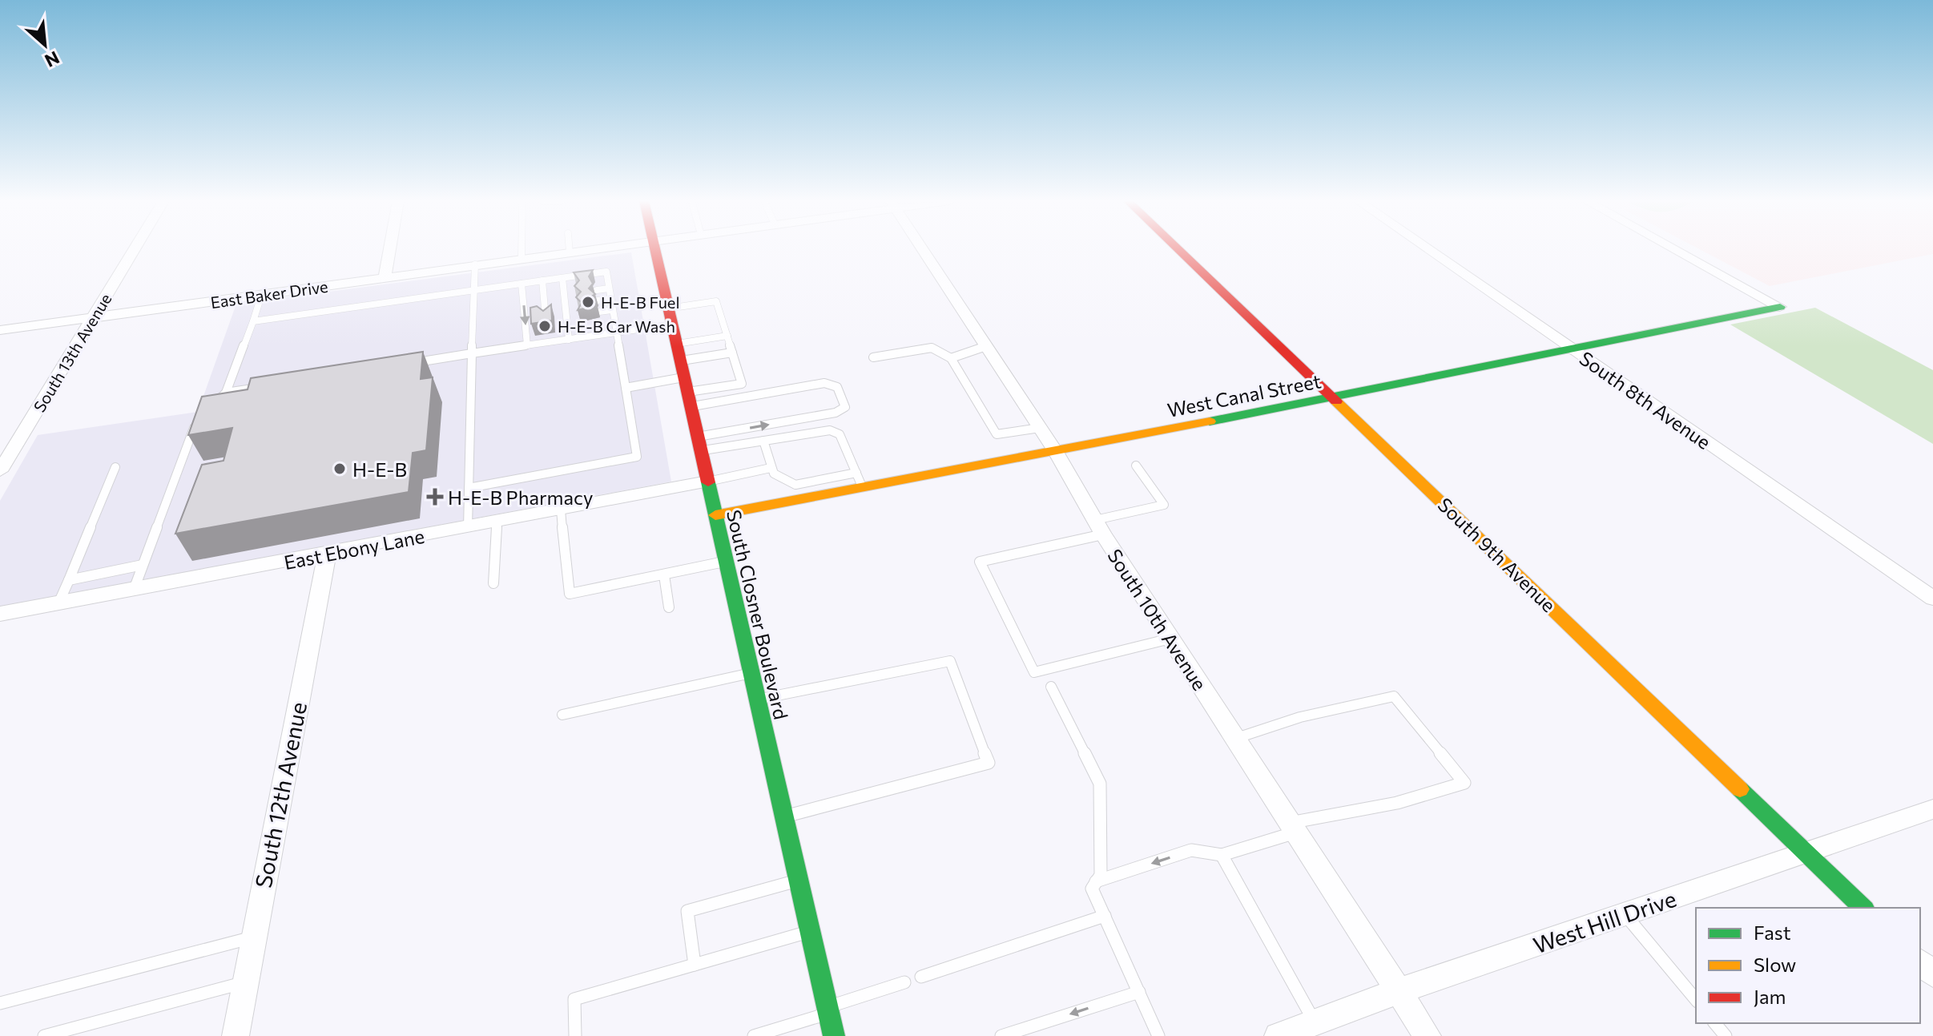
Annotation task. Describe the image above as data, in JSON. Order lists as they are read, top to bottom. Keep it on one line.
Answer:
{"streets":{"street":["East Baker Drive","South 13th Avenue","West Canal Street","South 8th Avenue","East Ebony Lane","South 9th Avenue","South Closner Boulevard","South 10th Avenue","South 12th Avenue","West Hill Drive"]},"crossings":[["East Baker Drive","South 13th Avenue"],["West Canal Street","South 8th Avenue"],["West Canal Street","South 9th Avenue"],["West Canal Street","South Closner Boulevard"],["West Canal Street","South 10th Avenue"],["East Ebony Lane","South Closner Boulevard"],["East Ebony Lane","South 12th Avenue"],["South 9th Avenue","West Hill Drive"],["South 10th Avenue","West Hill Drive"]],"places":{"other":["H-E-B Fuel","H-E-B Car Wash","H-E-B"],"health":["H-E-B Pharmacy"]},"legend":["Fast","Slow","Jam"],"north":"bottom right"}
